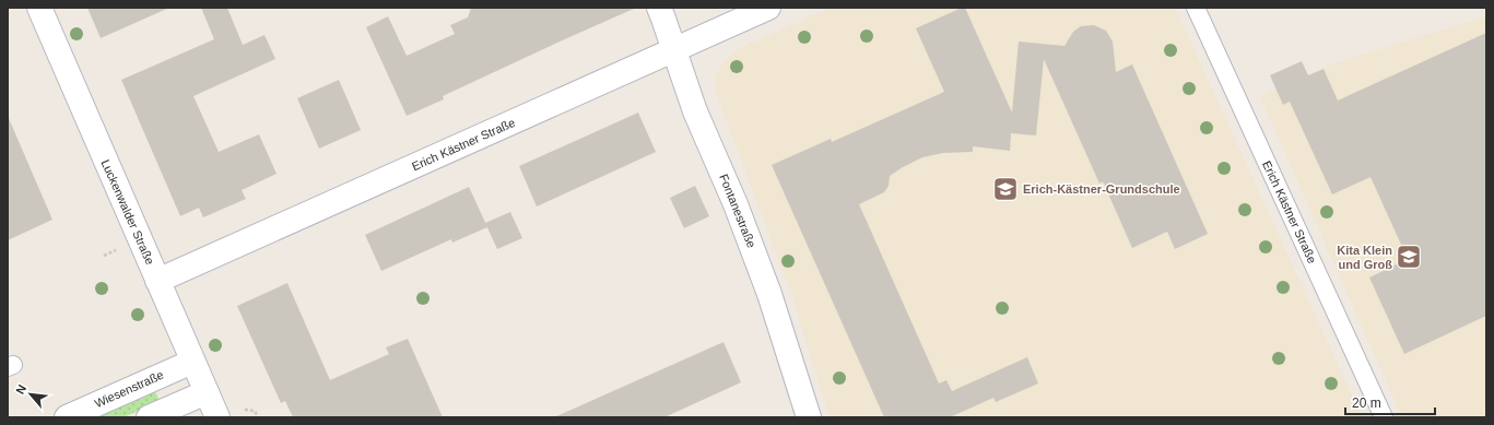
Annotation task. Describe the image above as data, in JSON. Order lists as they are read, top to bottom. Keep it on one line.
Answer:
{"streets":{"street":["Erich Kästner Straße","Fontanestraße","Luckenwalder Straße","Wiesenstraße"]},"crossings":[["Erich Kästner Straße","Fontanestraße"],["Erich Kästner Straße","Luckenwalder Straße"],["Luckenwalder Straße","Wiesenstraße"]],"places":{"school or university":["Erich-Kästner-Grundschule","Kita Klein und Groß"]},"scale_bar":"20 m","north":"top left"}
